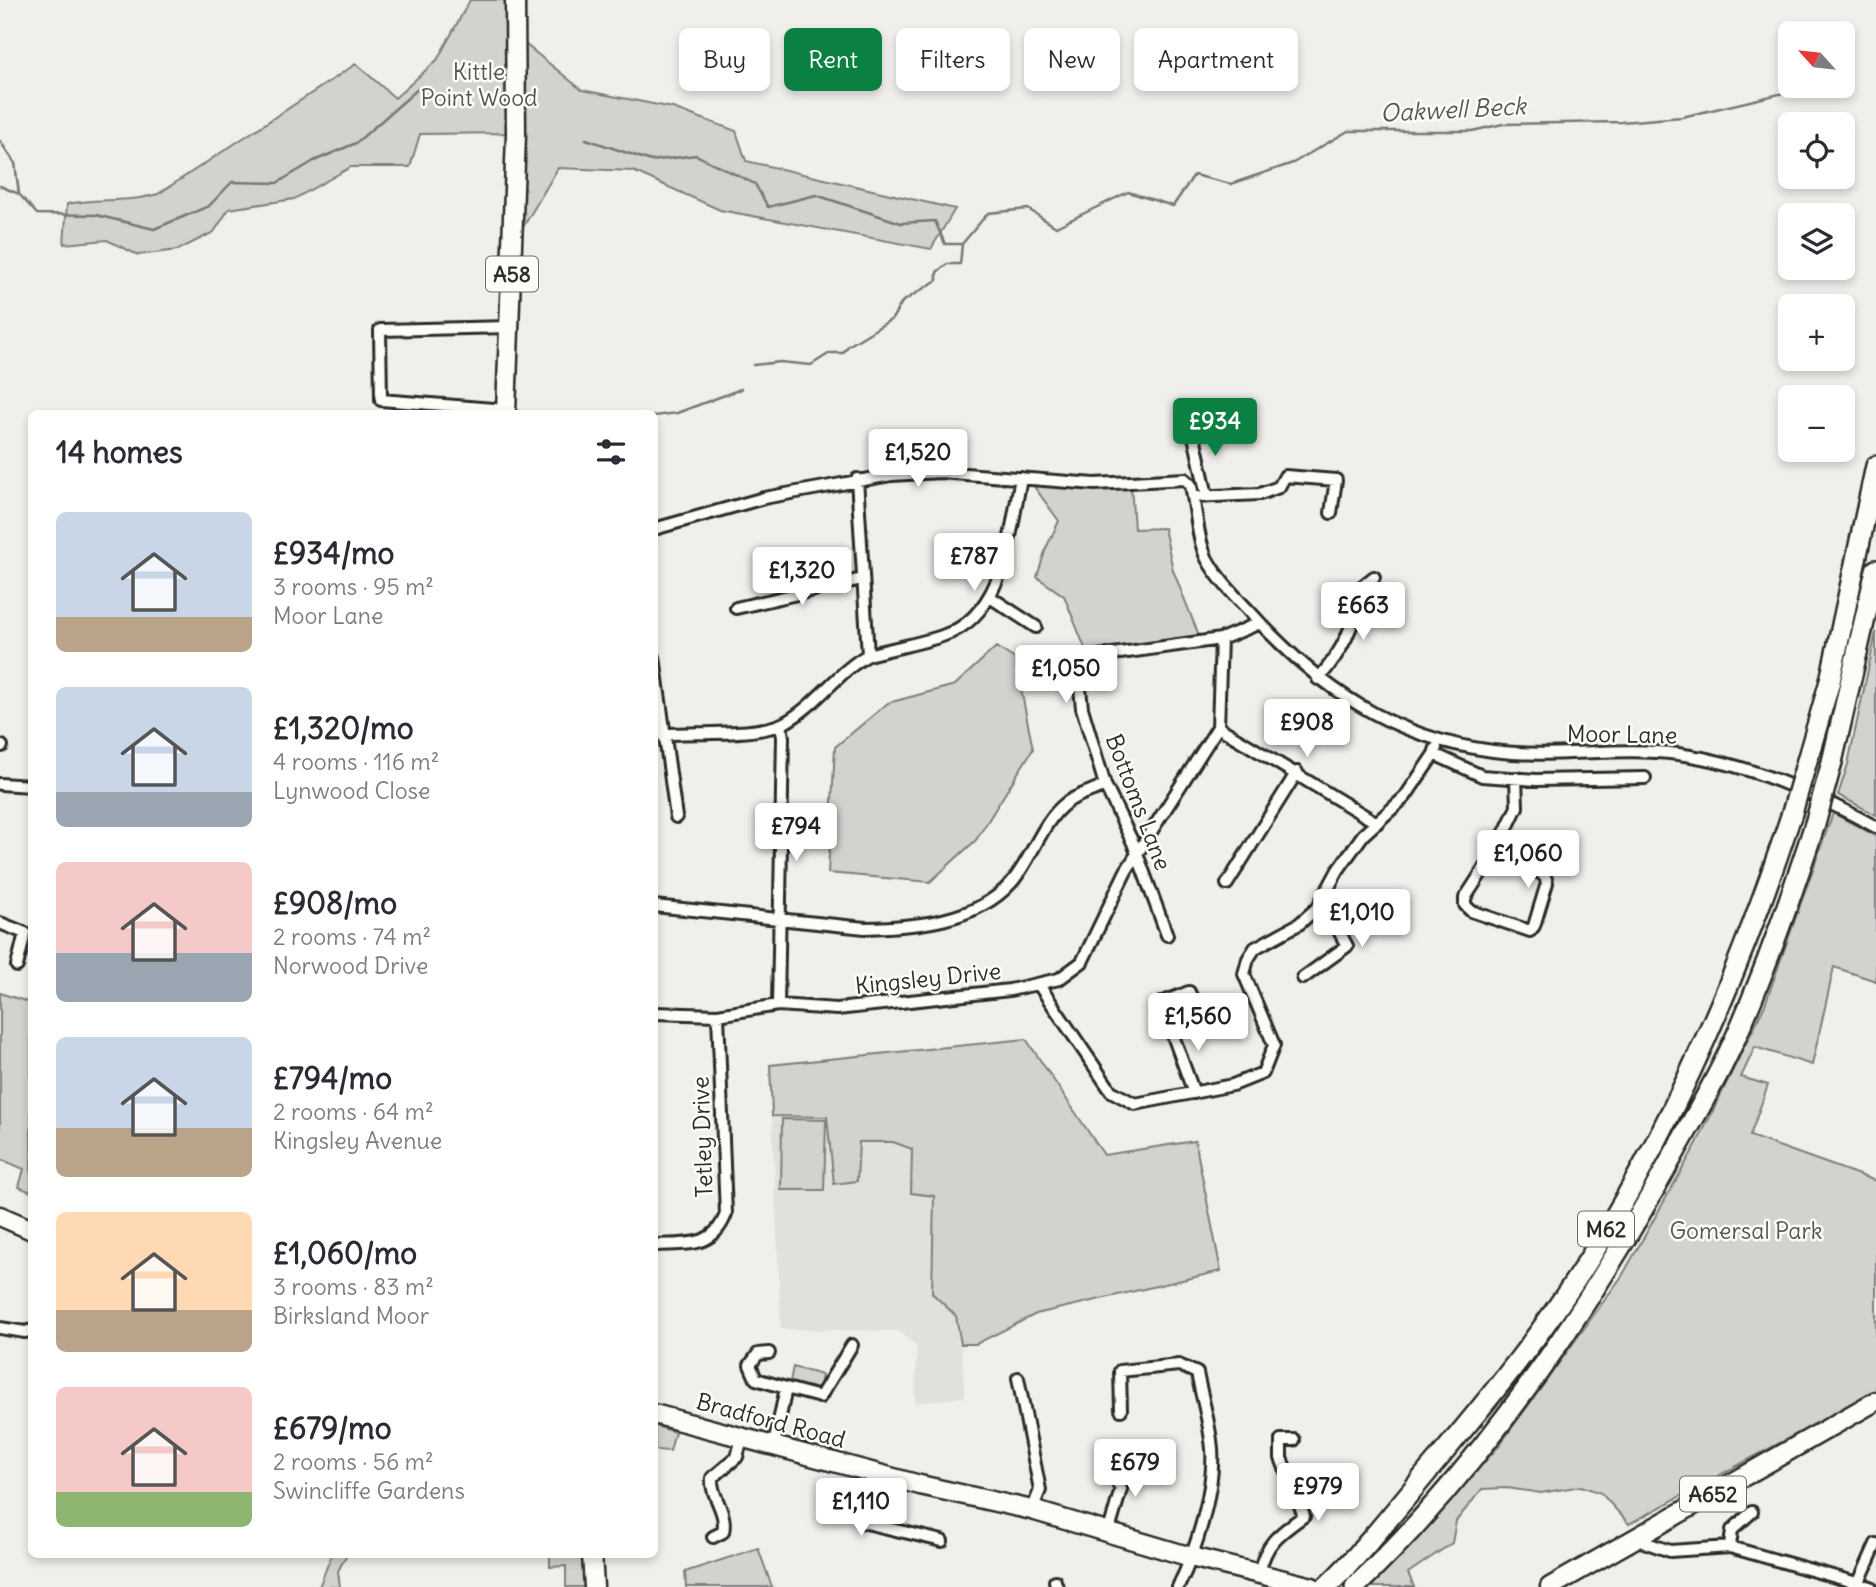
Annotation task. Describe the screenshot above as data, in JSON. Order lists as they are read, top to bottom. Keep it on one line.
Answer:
{"streets":{"highway":["M62"],"main road":["A58","Bradford Road","A652"],"street":["Moor Lane","Bottoms Lane","Kingsley Drive","Tetley Drive"]},"crossings":[["Moor Lane","Bottoms Lane"],["Bottoms Lane","Kingsley Drive"],["Kingsley Drive","Tetley Drive"]],"water":["Oakwell Beck"],"parks":["Kittle Point Wood","Gomersal Park"],"north":"top left","page":{"map_buttons":["+","−"],"chip":["Buy","Rent","Filters","New","Apartment"],"price":["£934","£1,520","£787","£1,320","£663","£1,050","£908","£794","£1,060","£1,010","£1,560","£679","£979","£1,110"],"heading":"14 homes","list":[{"name":"£934/mo","note":"3 rooms · 95 m² · Moor Lane"},{"name":"£1,320/mo","note":"4 rooms · 116 m² · Lynwood Close"},{"name":"£908/mo","note":"2 rooms · 74 m² · Norwood Drive"},{"name":"£794/mo","note":"2 rooms · 64 m² · Kingsley Avenue"},{"name":"£1,060/mo","note":"3 rooms · 83 m² · Birksland Moor"},{"name":"£679/mo","note":"2 rooms · 56 m² · Swincliffe Gardens"}]}}
